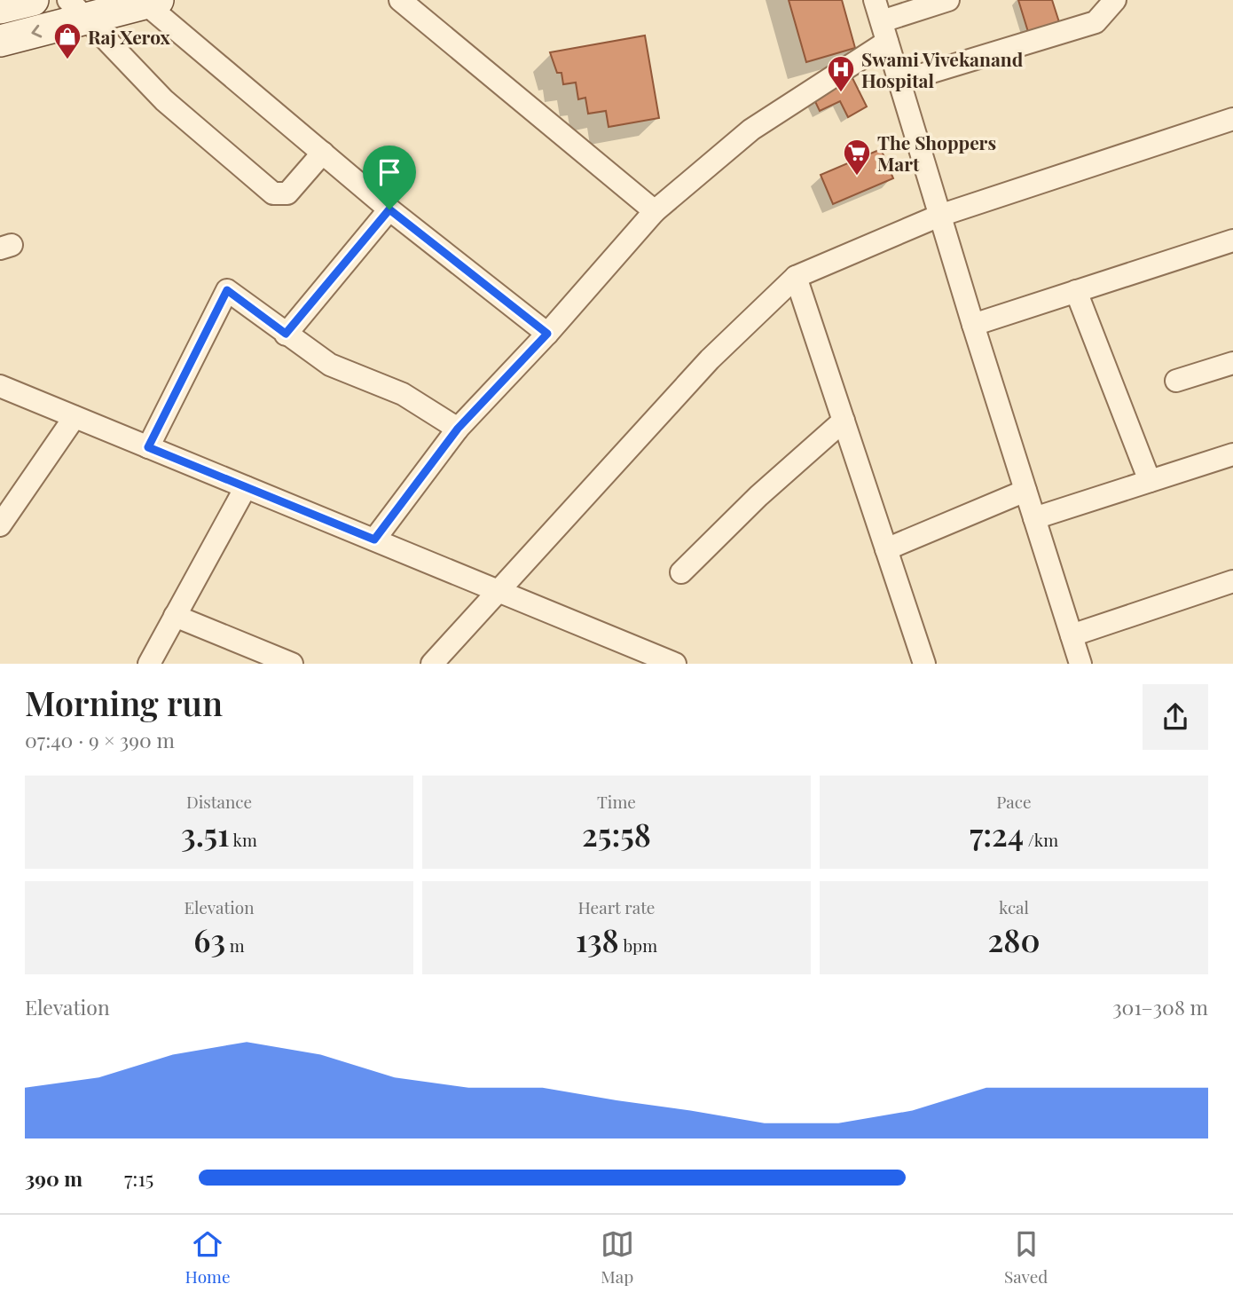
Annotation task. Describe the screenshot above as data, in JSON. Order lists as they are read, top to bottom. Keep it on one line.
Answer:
{"places":{"shop":["Raj Xerox"],"hospital":["Swami Vivekanand Hospital"],"supermarket":["The Shoppers Mart"]},"page":{"heading":["Morning run","07:40 · 9 × 390 m"],"stats":[["Distance","3.51 km"],["Time","25:58"],["Pace","7:24 /km"],["Elevation","63 m"],["Heart rate","138 bpm"],["kcal","280"]],"chart":["Elevation","301–308 m"],"list":[{"name":"390 m","note":"7:15"}],"tabs":["Home","Map","Saved"]}}
